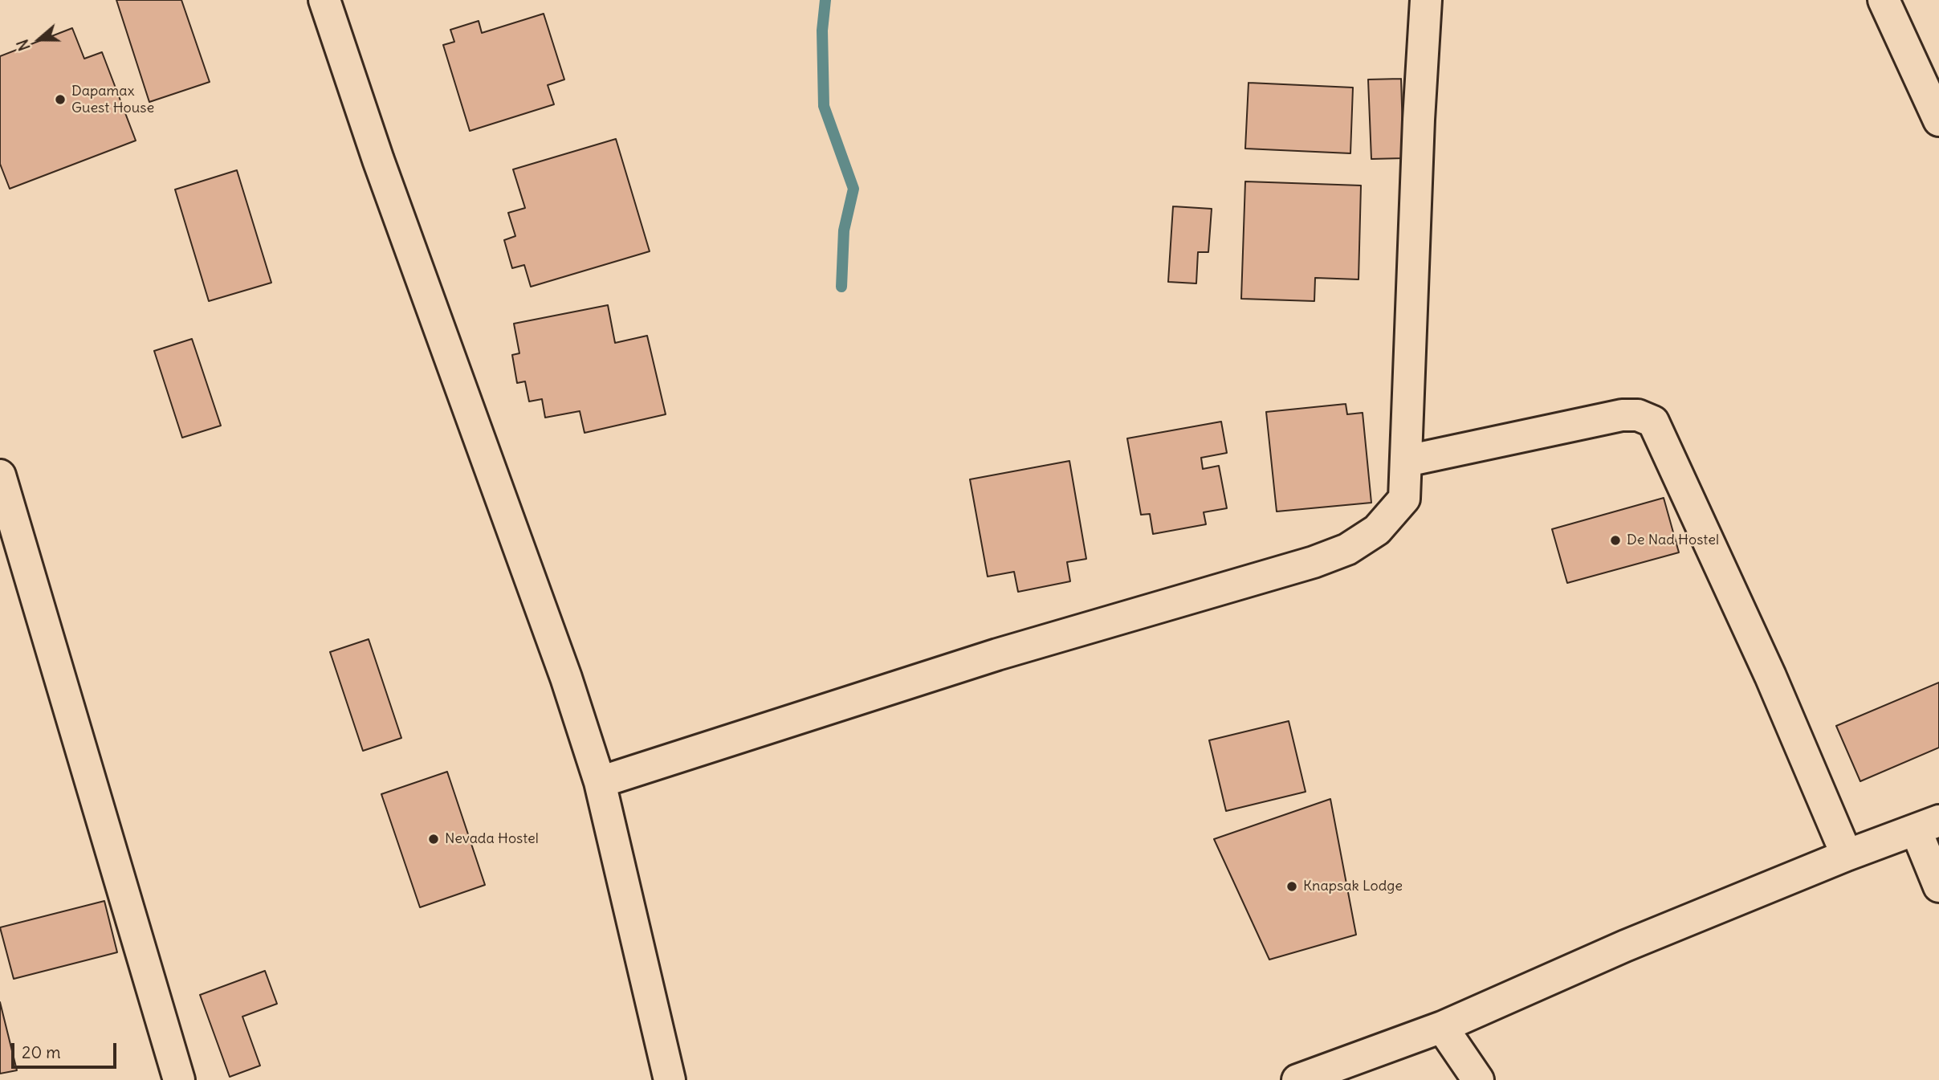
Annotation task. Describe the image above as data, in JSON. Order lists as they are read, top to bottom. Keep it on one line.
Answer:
{"places":["Dapamax Guest House","De Nad Hostel","Nevada Hostel","Knapsak Lodge"],"scale_bar":"20 m","north":"left"}
